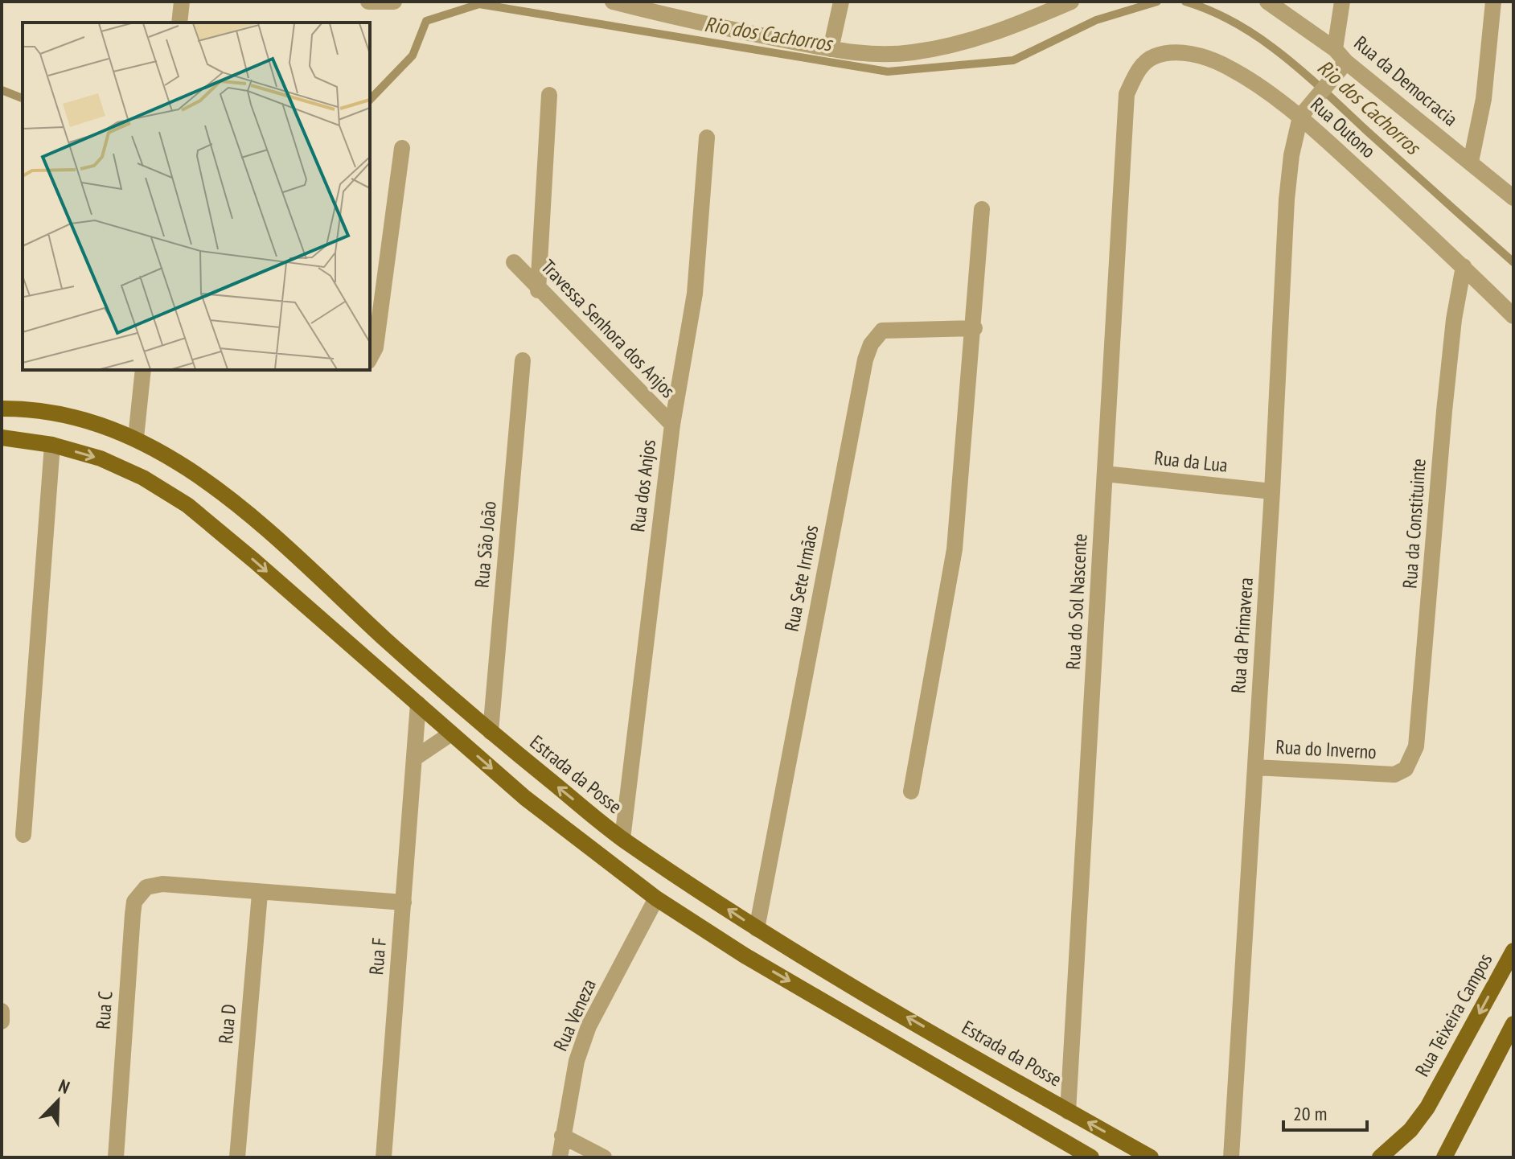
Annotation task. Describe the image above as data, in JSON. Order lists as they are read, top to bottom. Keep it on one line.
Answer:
{"streets":{"main road":["Estrada da Posse","Rua Teixeira Campos"],"street":["Rua da Democracia","Rua Outono","Travessa Senhora dos Anjos","Rua da Lua","Rua dos Anjos","Rua da Constituinte","Rua São João","Rua Sete Irmãos","Rua do Sol Nascente","Rua da Primavera","Rua do Inverno","Rua F","Rua C","Rua Veneza","Rua D"]},"crossings":[["Rua Outono","Rua da Constituinte"],["Rua Outono","Rua do Sol Nascente"],["Rua Outono","Rua da Primavera"],["Travessa Senhora dos Anjos","Rua dos Anjos"],["Rua da Lua","Rua do Sol Nascente"],["Rua da Lua","Rua da Primavera"],["Rua dos Anjos","Estrada da Posse"],["Rua da Constituinte","Rua do Inverno"],["Rua São João","Estrada da Posse"],["Rua Sete Irmãos","Estrada da Posse"],["Rua do Sol Nascente","Estrada da Posse"],["Rua da Primavera","Rua do Inverno"],["Rua C","Rua D"]],"water":["Rio dos Cachorros"],"scale_bar":"20 m","north":"top right"}
